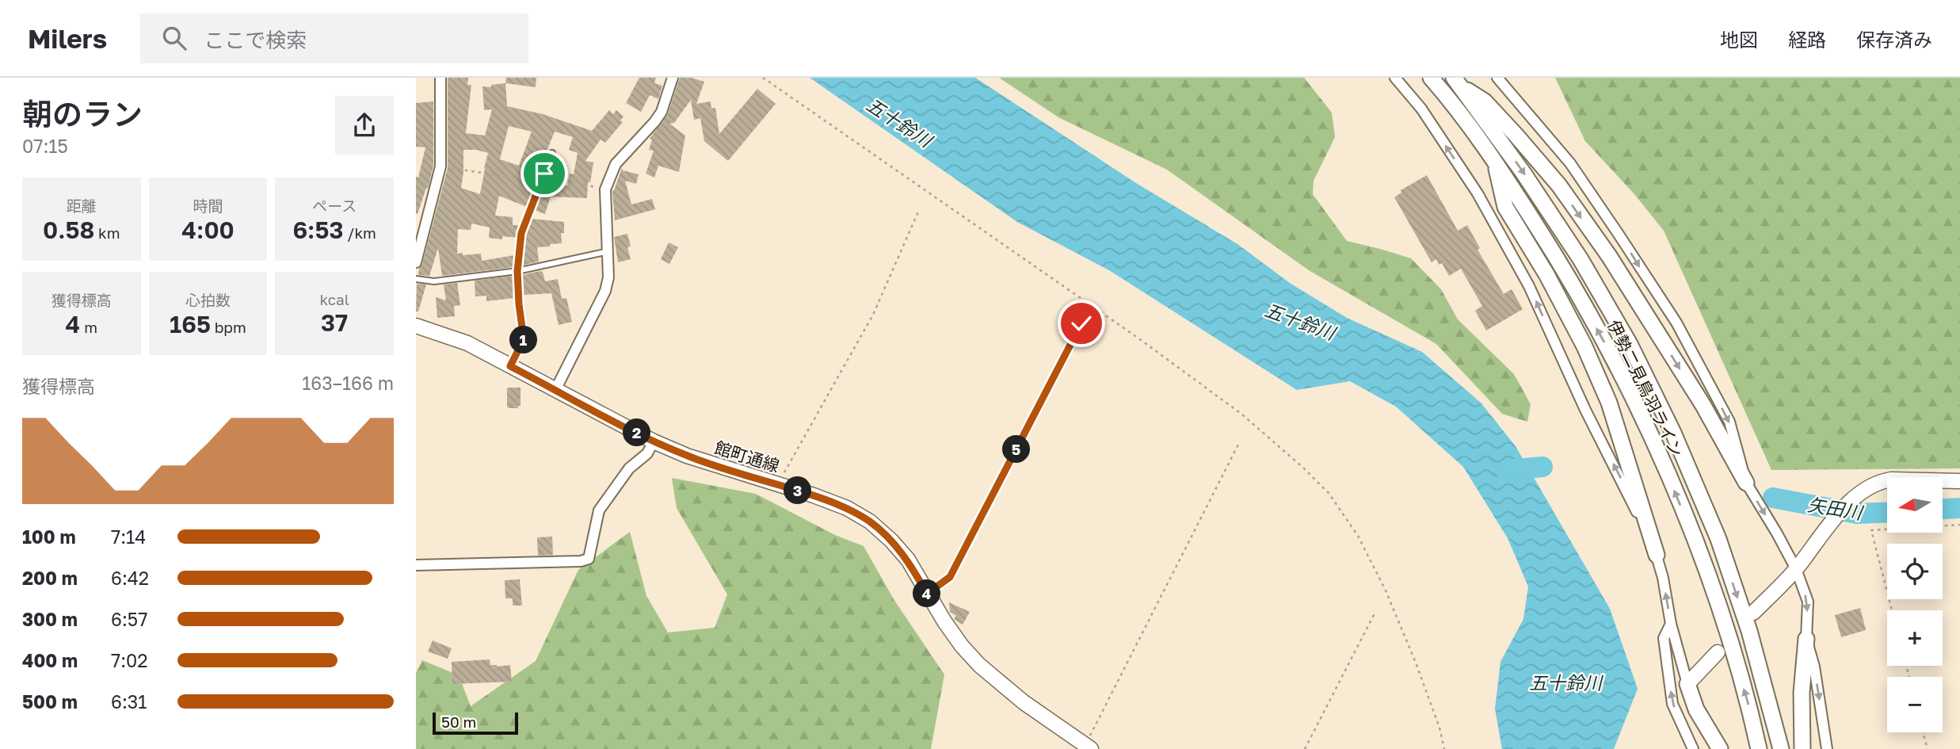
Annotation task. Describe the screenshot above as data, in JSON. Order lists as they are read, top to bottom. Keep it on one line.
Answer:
{"streets":{"main road":["伊勢二見鳥羽ライン","館町通線"]},"water":["五十鈴川","矢田川"],"scale_bar":"50 m","north":"left","page":{"header":"Milers","search":"ここで検索","nav":["地図","経路","保存済み"],"heading":["朝のラン","07:15"],"stats":[["距離","0.58 km"],["時間","4:00"],["ペース","6:53 /km"],["獲得標高","4 m"],["心拍数","165 bpm"],["kcal","37"]],"pins":["1","2","5","3","4"],"chart":["獲得標高","163–166 m"],"map_buttons":["+","−"],"list":[{"name":"100 m","note":"7:14"},{"name":"200 m","note":"6:42"},{"name":"300 m","note":"6:57"},{"name":"400 m","note":"7:02"},{"name":"500 m","note":"6:31"}],"scale":"50 m"}}
